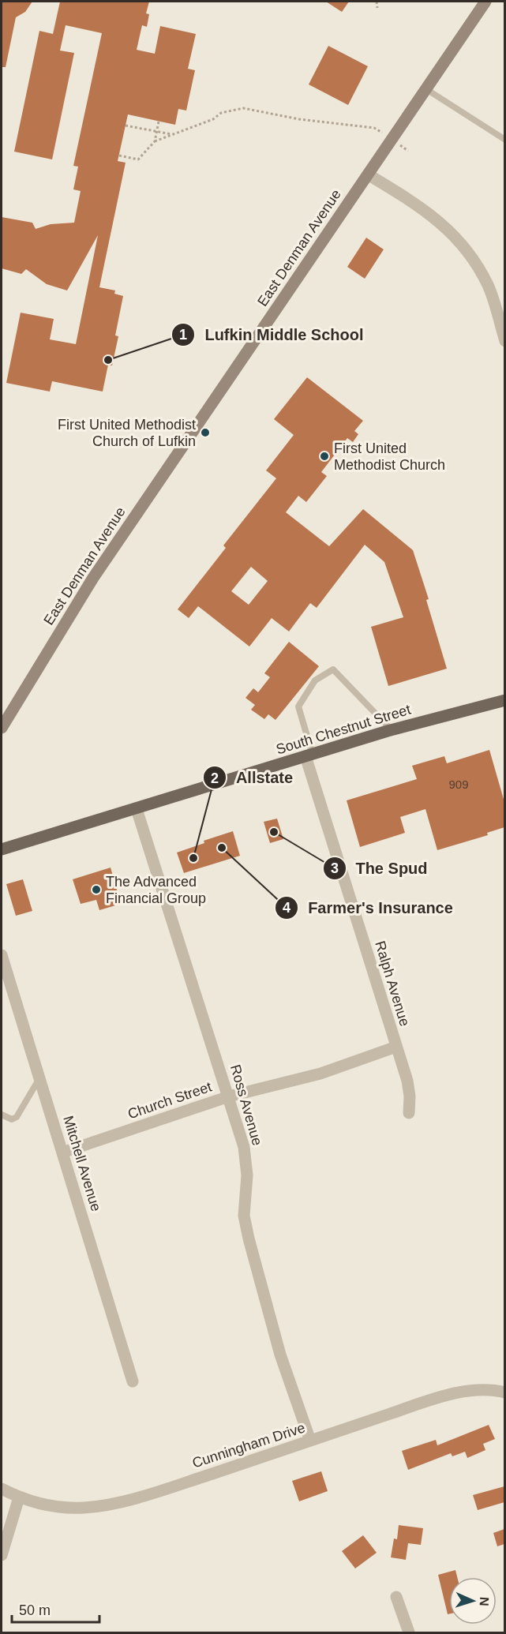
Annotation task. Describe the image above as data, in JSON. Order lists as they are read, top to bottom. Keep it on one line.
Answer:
{"streets":{"main road":["East Denman Avenue","South Chestnut Street"],"street":["Ralph Avenue","Church Street","Ross Avenue","Mitchell Avenue","Cunningham Drive"]},"crossings":[["South Chestnut Street","Ralph Avenue"],["South Chestnut Street","Ross Avenue"],["Ralph Avenue","Church Street"],["Church Street","Ross Avenue"],["Church Street","Mitchell Avenue"],["Ross Avenue","Cunningham Drive"]],"places":["Lufkin Middle School","First United Methodist Church of Lufkin","First United Methodist Church","The Spud","Farmer's Insurance","Allstate","The Advanced Financial Group"],"house_numbers":["909"],"scale_bar":"50 m","north":"right"}
